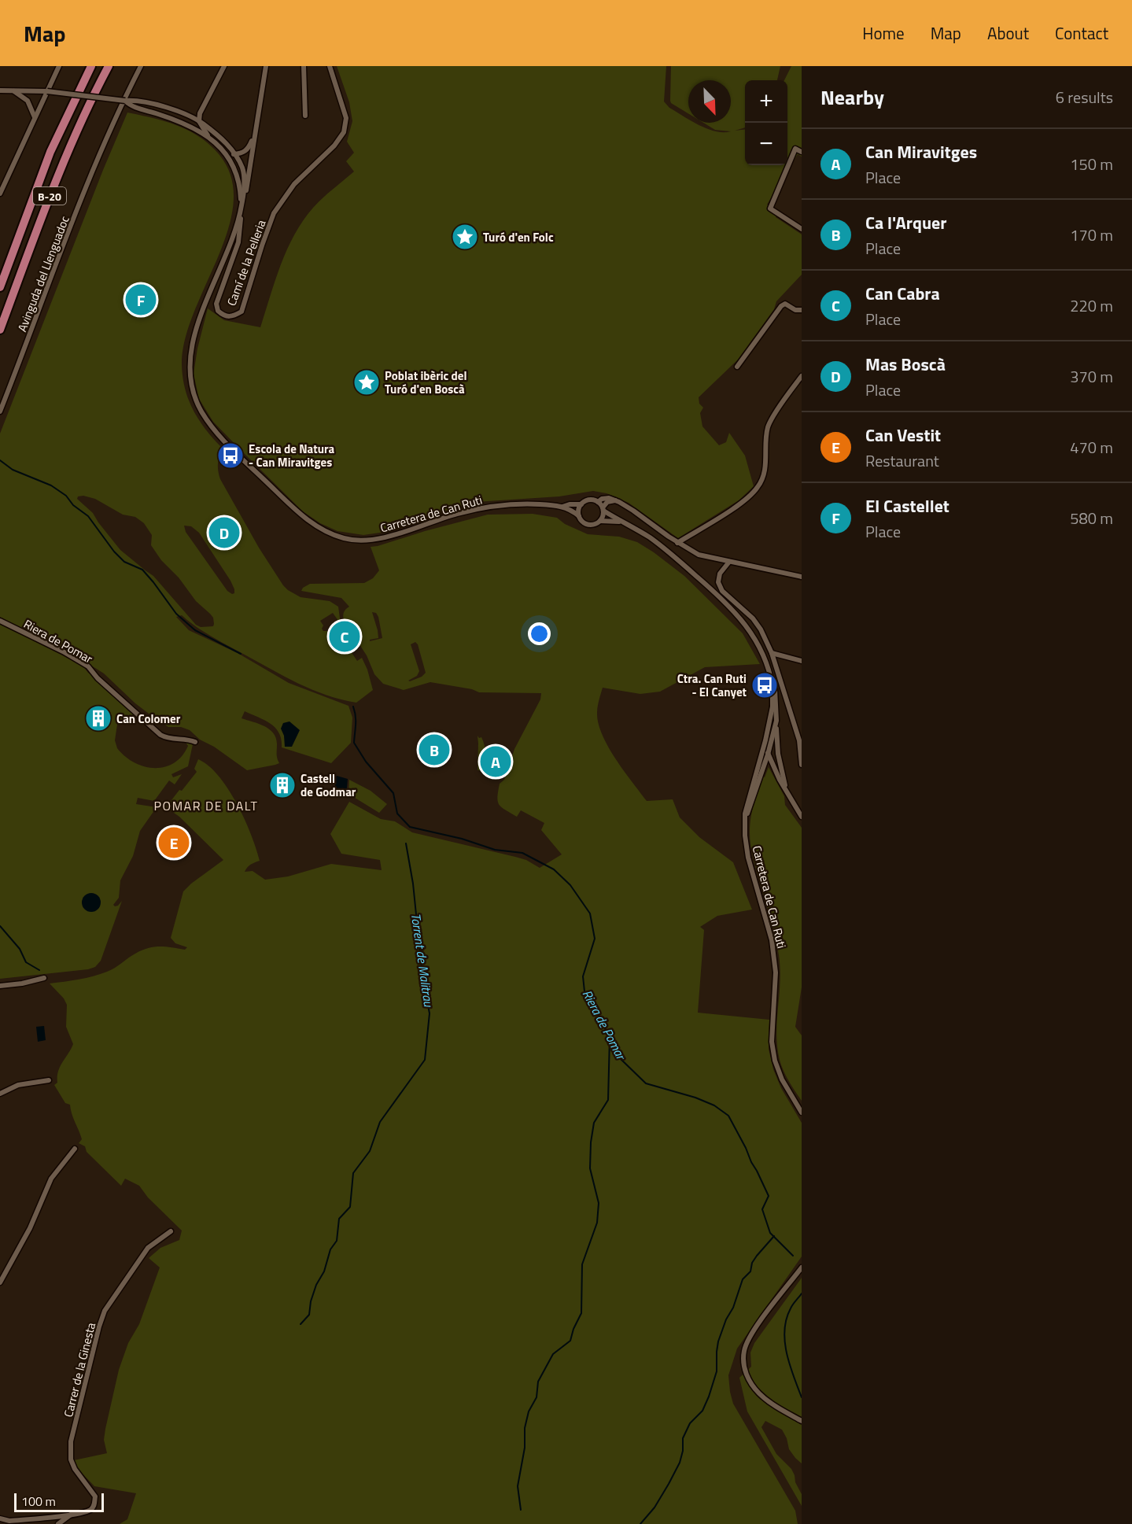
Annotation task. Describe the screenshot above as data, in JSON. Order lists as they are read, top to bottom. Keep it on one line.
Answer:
{"streets":{"highway":["B-20"],"street":["Camí de la Pelleria","Avinguda del Llenguadoc","Carretera de Can Ruti","Riera de Pomar","Carrer de la Ginesta"]},"crossings":[["Camí de la Pelleria","Carretera de Can Ruti"],["Avinguda del Llenguadoc","Carretera de Can Ruti"]],"districts":["POMAR DE DALT"],"water":["Torrent de Malitrau","Riera de Pomar"],"places":{"place":["Turó d'en Folc","Poblat ibèric del Turó d'en Boscà"],"bus stop":["Escola de Natura - Can Miravitges","Ctra. Can Ruti - El Canyet"],"building":["Can Colomer","Castell de Godmar"]},"scale_bar":"100 m","north":"bottom right","page":{"header":"Map","nav":["Home","Map","About","Contact"],"heading":["Nearby","6 results"],"map_buttons":["+","−"],"list":[{"mark":"A","name":"Can Miravitges","note":"Place","value":"150 m"},{"mark":"B","name":"Ca l'Arquer","note":"Place","value":"170 m"},{"mark":"C","name":"Can Cabra","note":"Place","value":"220 m"},{"mark":"D","name":"Mas Boscà","note":"Place","value":"370 m"},{"mark":"E","name":"Can Vestit","note":"Restaurant","value":"470 m"},{"mark":"F","name":"El Castellet","note":"Place","value":"580 m"}],"pins":["F","D","C","B","A","E"],"scale":"100 m"}}
